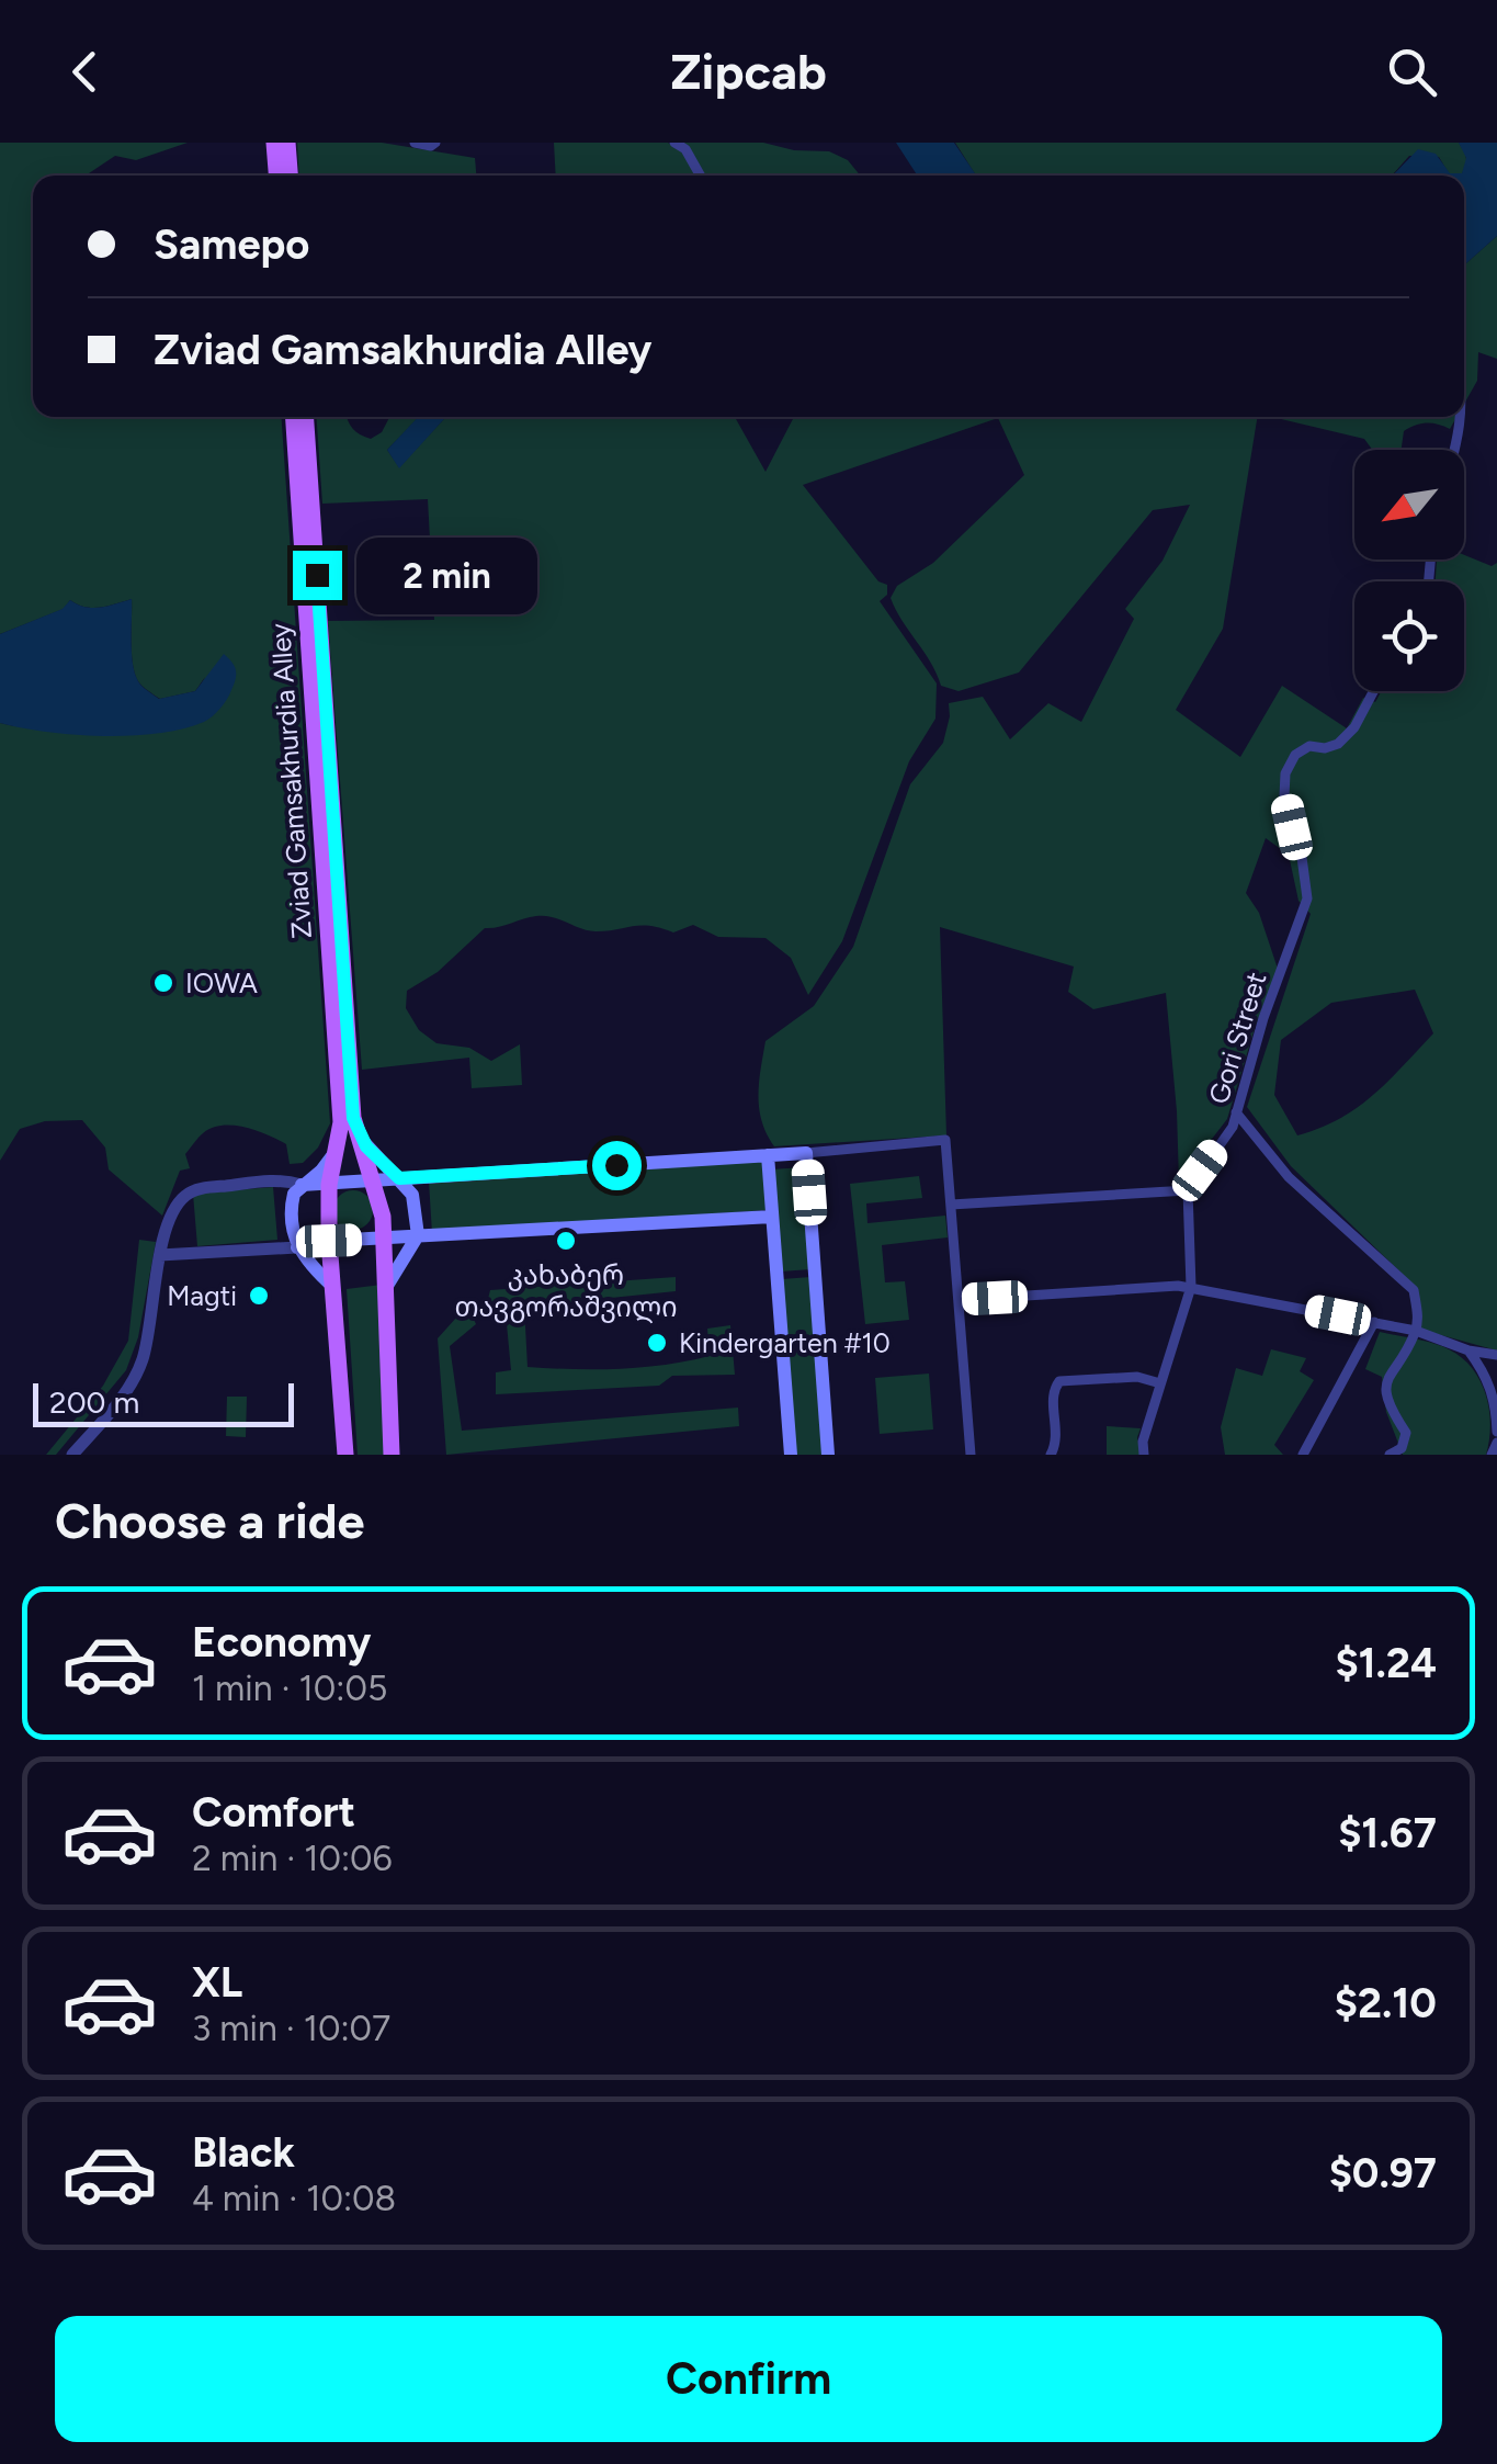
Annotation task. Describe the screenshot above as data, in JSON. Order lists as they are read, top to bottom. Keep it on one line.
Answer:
{"streets":{"main road":["Zviad Gamsakhurdia Alley"],"street":["Gori Street"]},"places":["IOWA","კახაბერ თავგორაშვილი","Magti","Kindergarten #10"],"scale_bar":"200 m","north":"bottom left","page":{"header":"Zipcab","banner":["Samepo","Zviad Gamsakhurdia Alley"],"bubble":"2 min","scale":"200 m","heading":"Choose a ride","list":[{"name":"Economy","note":"1 min · 10:05","value":"$1.24"},{"name":"Comfort","note":"2 min · 10:06","value":"$1.67"},{"name":"XL","note":"3 min · 10:07","value":"$2.10"},{"name":"Black","note":"4 min · 10:08","value":"$0.97"}],"buttons":"Confirm"}}
